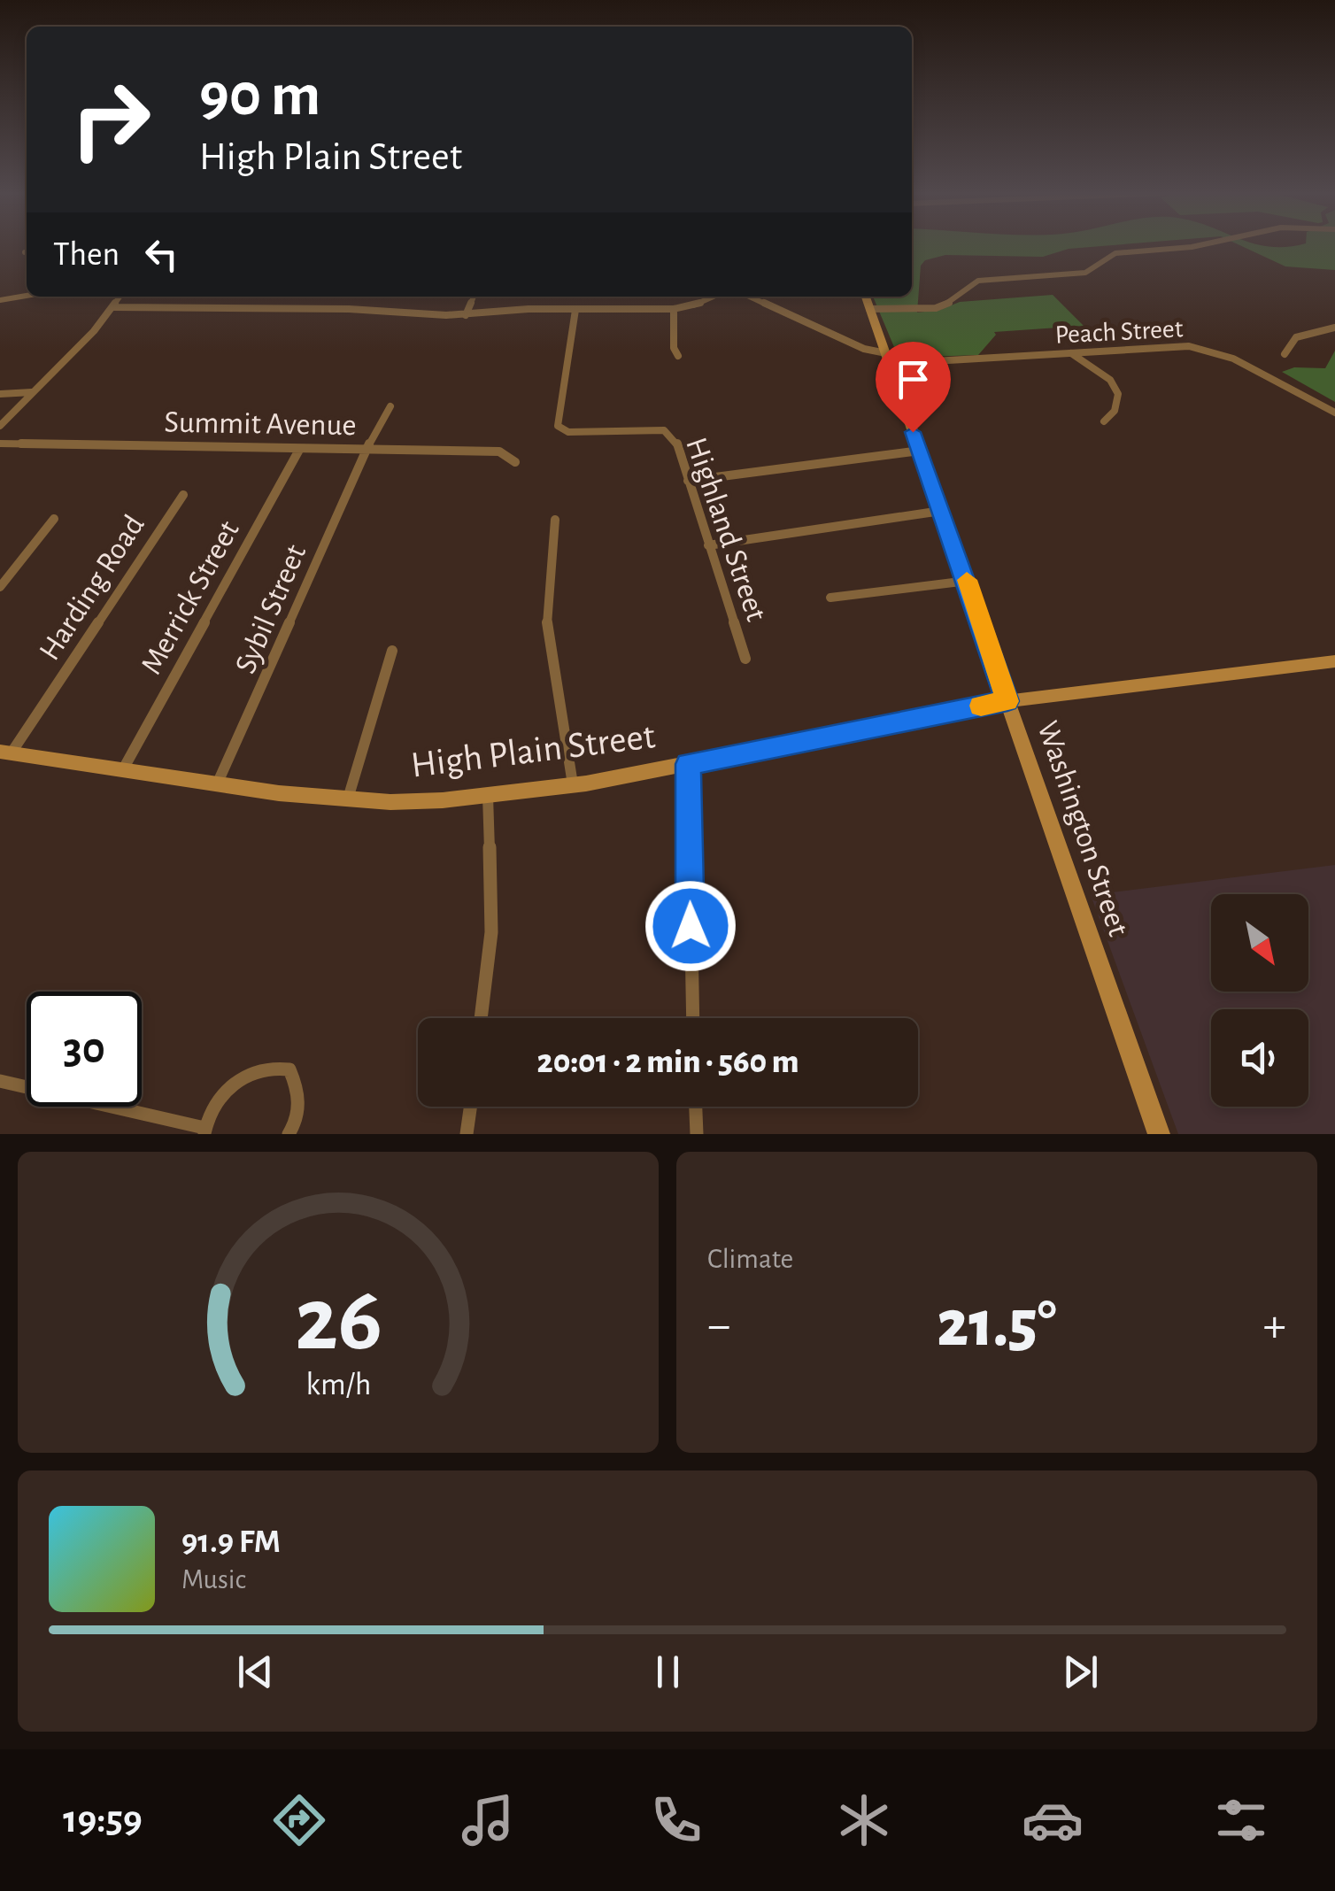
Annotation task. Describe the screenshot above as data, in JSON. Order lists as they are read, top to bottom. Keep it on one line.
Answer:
{"streets":{"main road":["High Plain Street","Washington Street"],"street":["Peach Street","Summit Avenue","Highland Street","Harding Road","Merrick Street","Sybil Street"]},"crossings":[["Peach Street","Washington Street"],["Summit Avenue","Merrick Street"],["Summit Avenue","Sybil Street"],["Harding Road","High Plain Street"],["Merrick Street","High Plain Street"],["Sybil Street","High Plain Street"],["High Plain Street","Washington Street"]],"north":"bottom right","page":{"turn":["90 m","High Plain Street"],"then":"Then","limit":"30","trip":"20:01 · 2 min · 560 m","tile":"Climate","heat":["−","21.5°","+"],"song":["91.9 FM","Music"],"tabs":"19:59","gauge":["26","km/h"]}}
